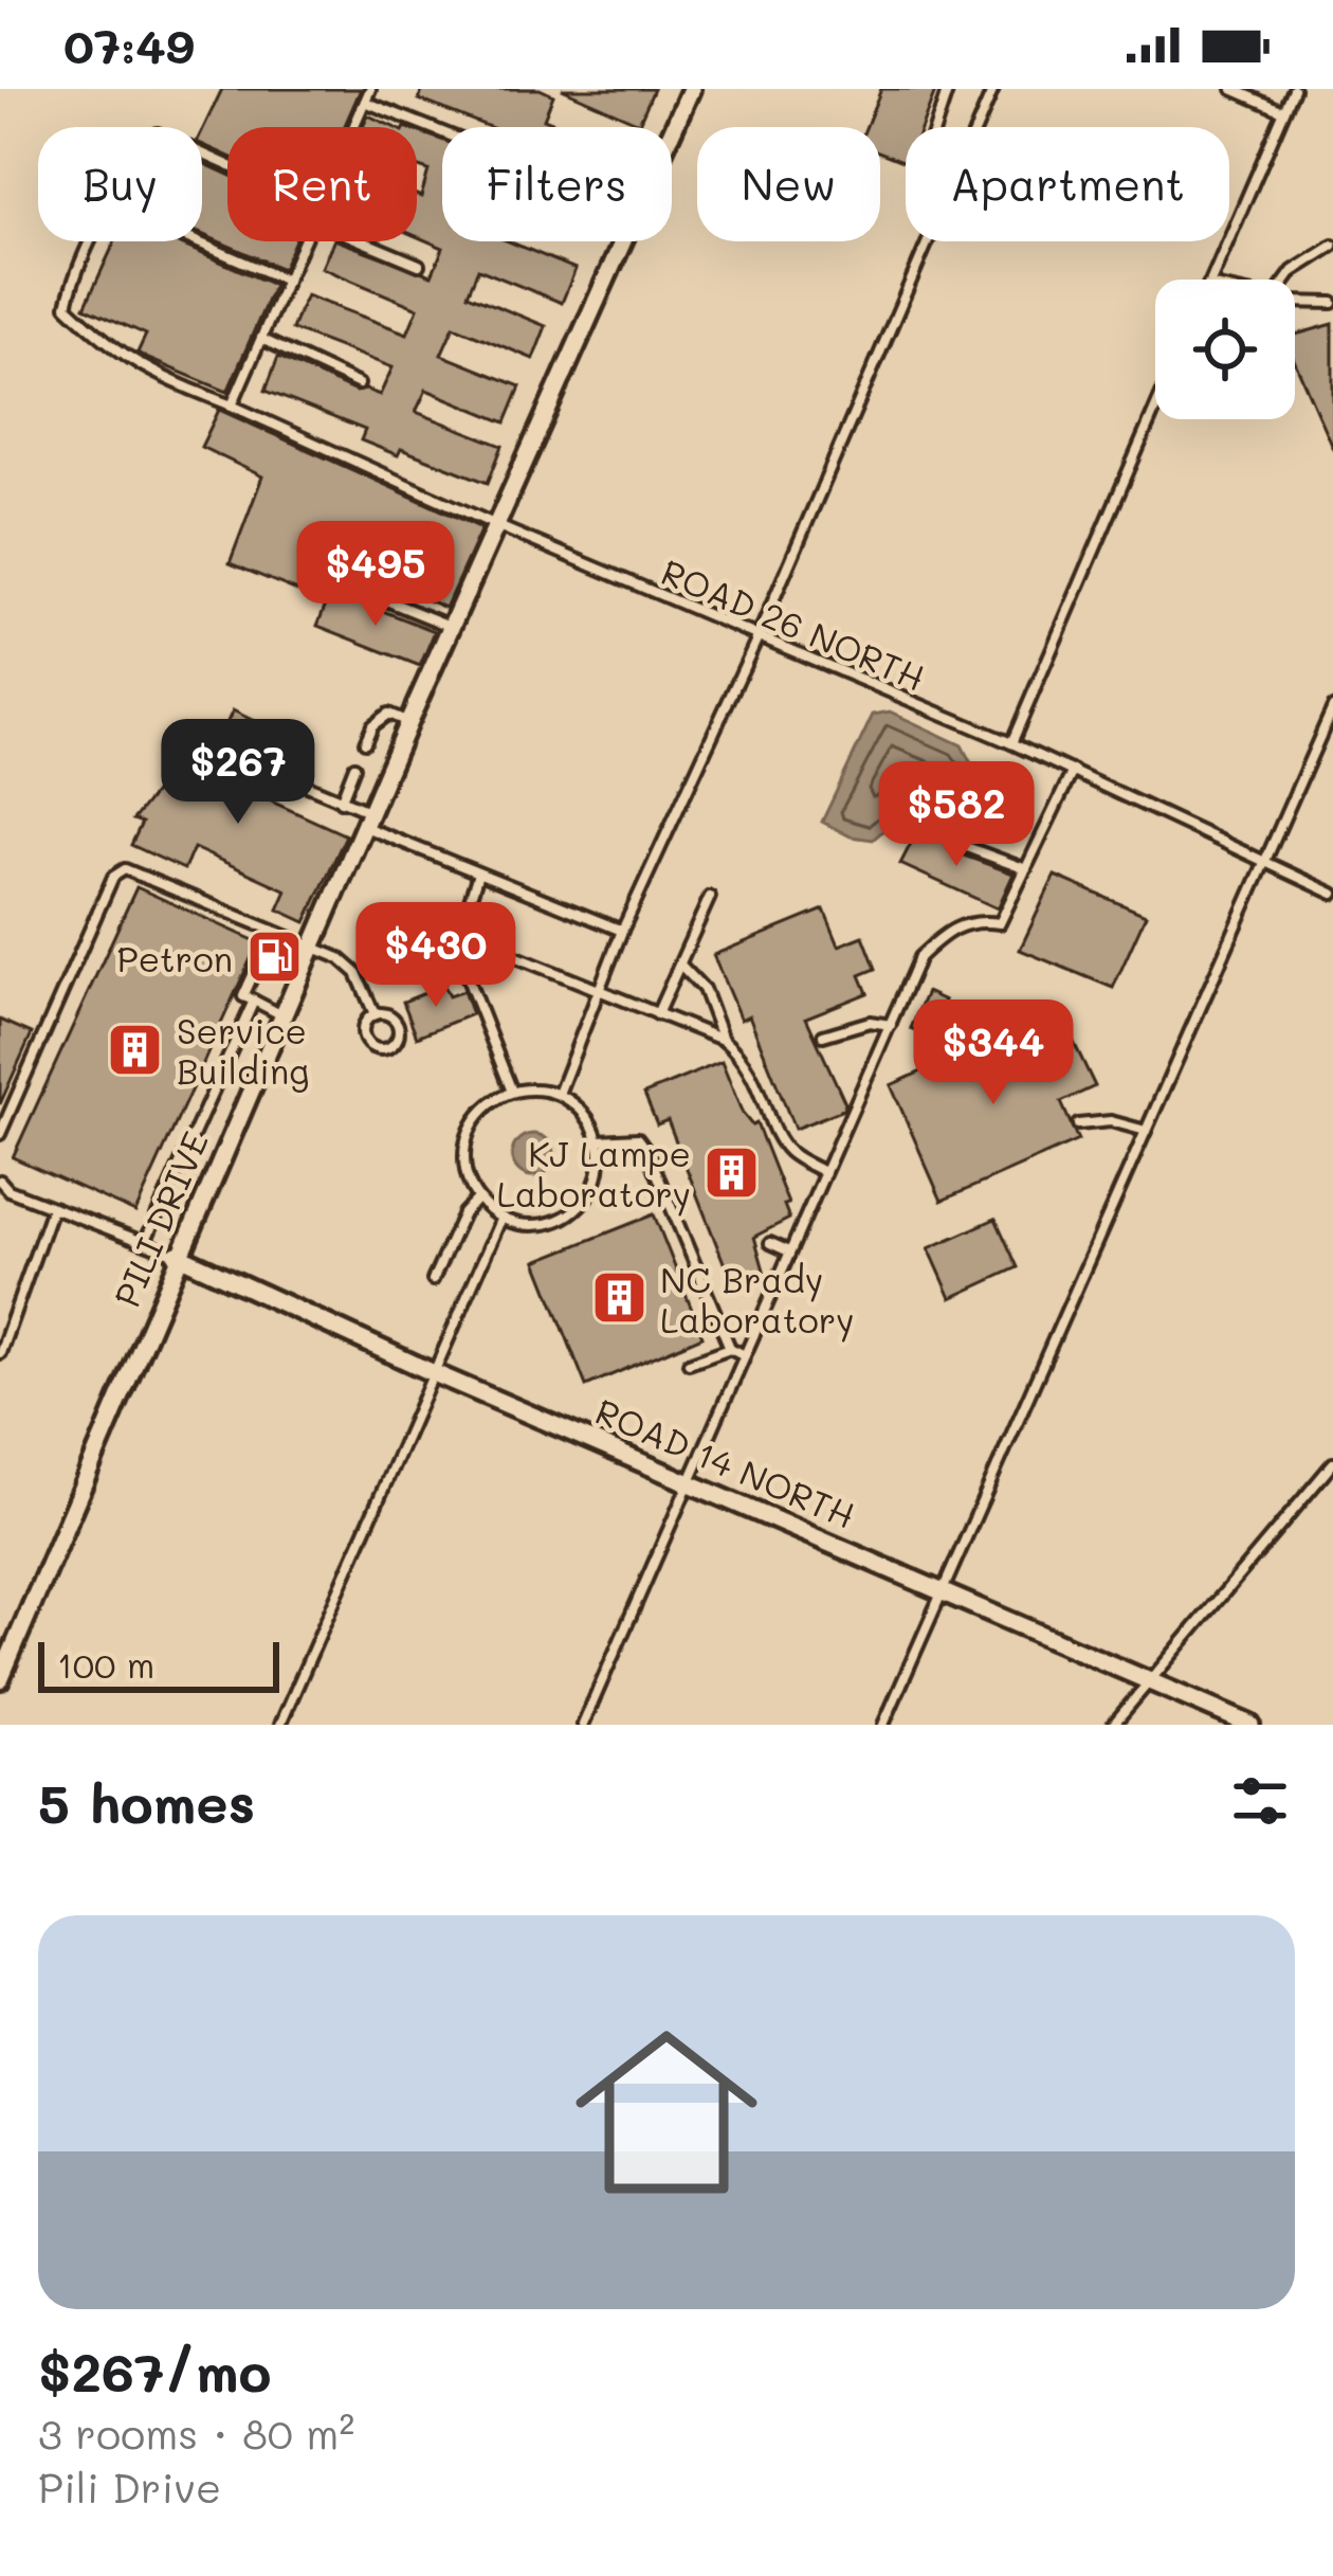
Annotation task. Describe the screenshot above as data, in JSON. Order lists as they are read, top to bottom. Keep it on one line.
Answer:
{"streets":{"street":["PILI DRIVE","ROAD 14 NORTH"],"lane":["ROAD 26 NORTH"]},"crossings":[["ROAD 26 NORTH","PILI DRIVE"],["PILI DRIVE","ROAD 14 NORTH"]],"places":{"fuel station":["Petron"],"building":["Service Building","KJ Lampe Laboratory","NC Brady Laboratory"]},"scale_bar":"100 m","page":{"status":"07:49","chip":["Buy","Rent","Filters","New","Apartment"],"price":["$495","$267","$582","$430","$344"],"scale":"100 m","heading":"5 homes","list":[{"name":"$267/mo","note":"3 rooms · 80 m² · Pili Drive"}]}}
